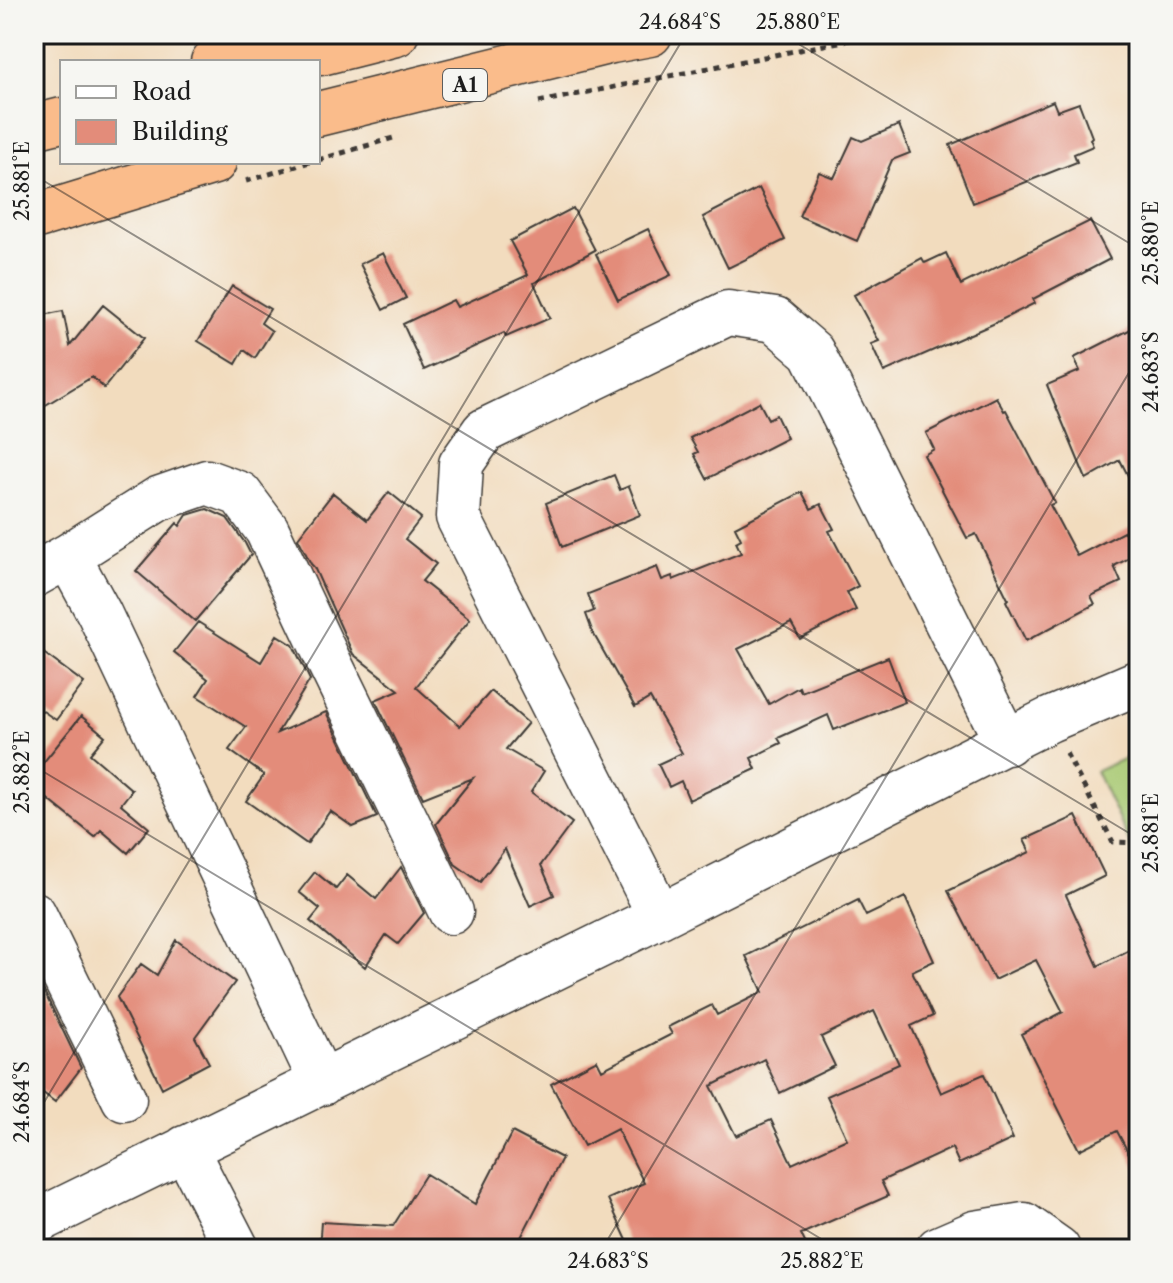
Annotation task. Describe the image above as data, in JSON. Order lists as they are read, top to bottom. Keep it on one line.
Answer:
{"streets":{"highway":["A1"]},"legend":["Road","Building"],"coordinates":["24.684°S","25.880°E","25.881°E","24.683°S","25.882°E"]}
